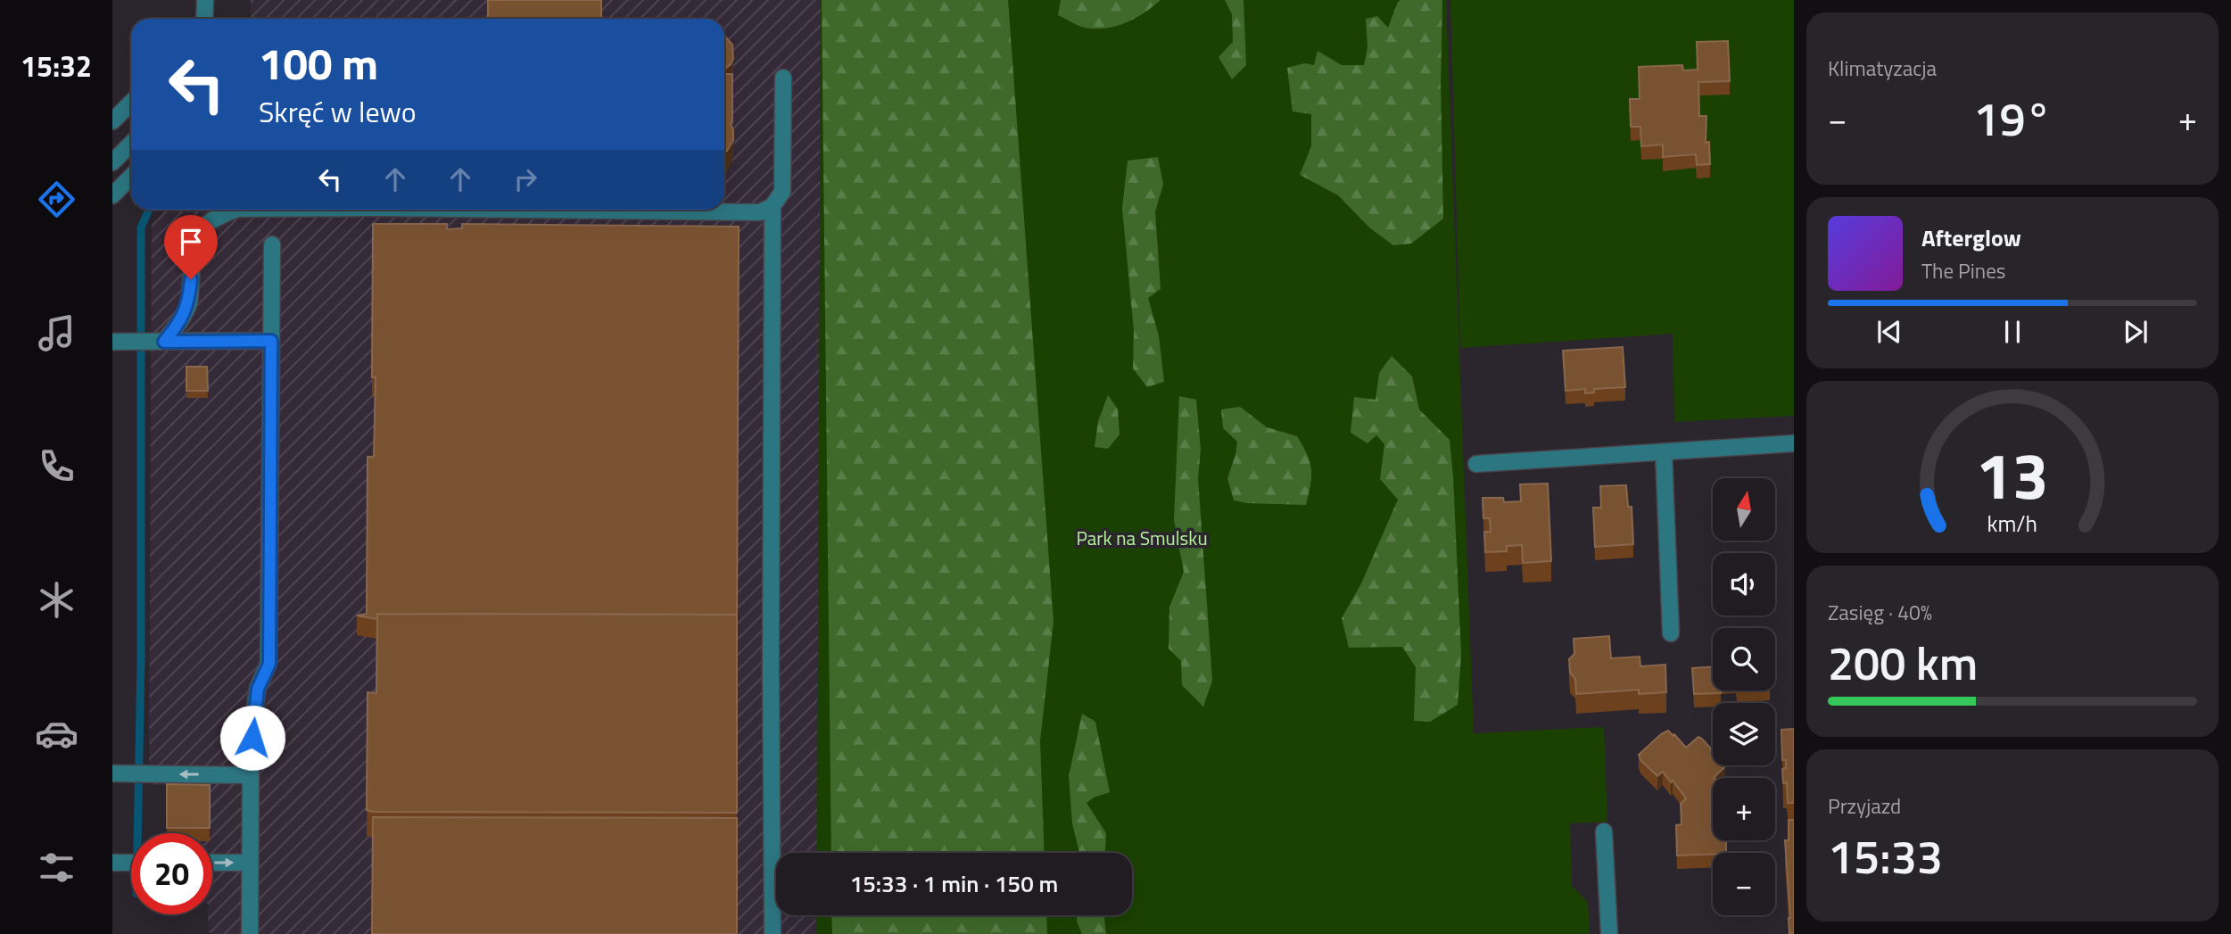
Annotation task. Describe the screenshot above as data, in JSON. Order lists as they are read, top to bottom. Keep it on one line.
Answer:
{"parks":["Park na Smulsku"],"north":"top","page":{"tabs":"15:32","tile":["Klimatyzacja",["Zasięg · 40%","200 km"],["Przyjazd","15:33"]],"turn":["100 m","Skręć w lewo"],"heat":["−","19°","+"],"song":["Afterglow","The Pines"],"map_buttons":["+","−"],"limit":"20","trip":"15:33 · 1 min · 150 m","gauge":["13","km/h"]}}
